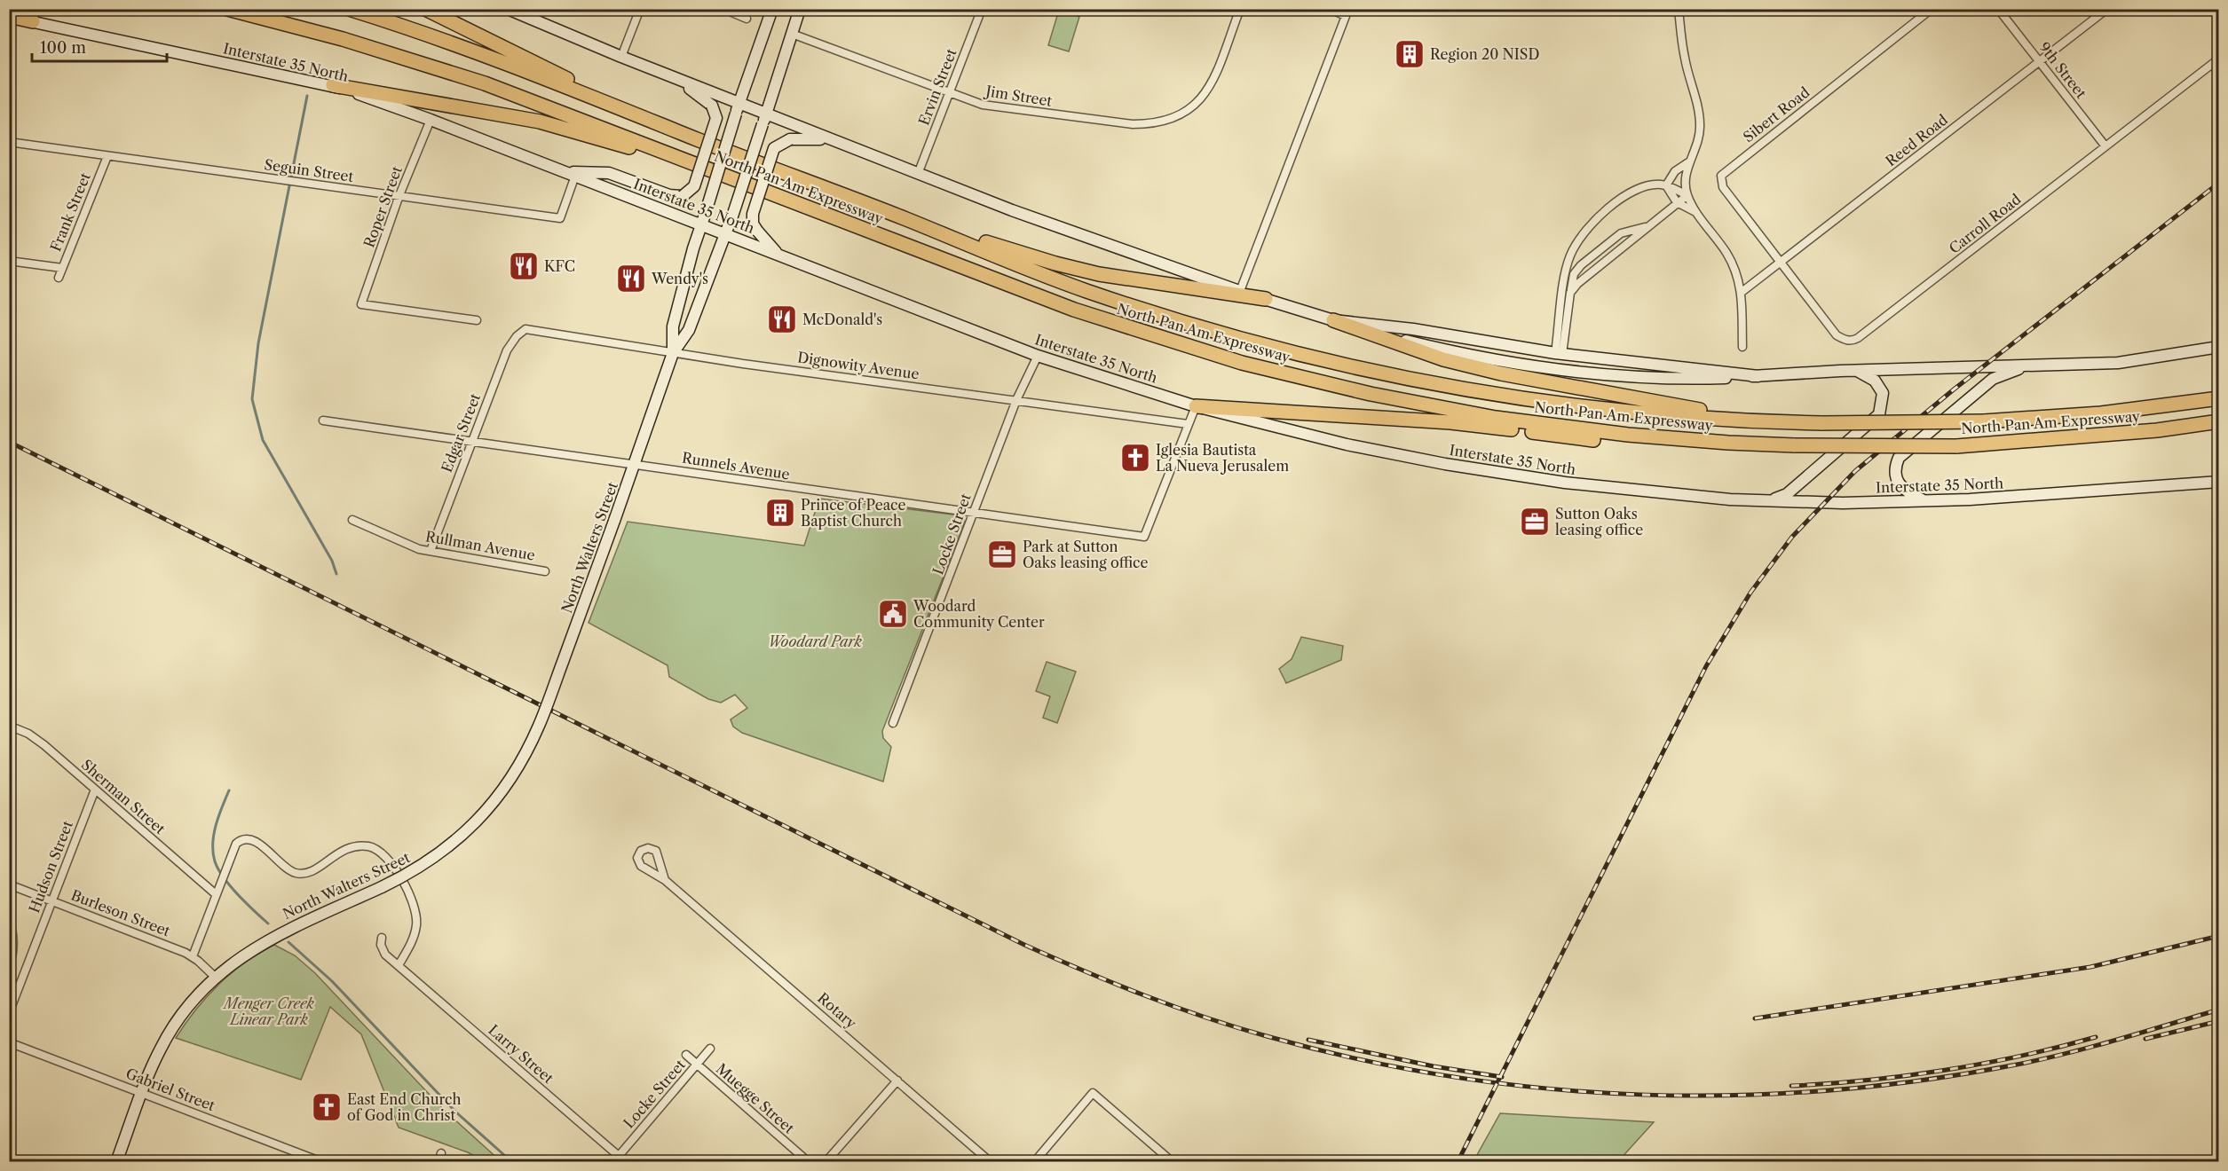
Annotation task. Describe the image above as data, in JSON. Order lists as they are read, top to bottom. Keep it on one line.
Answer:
{"streets":{"highway":["North Pan Am Expressway"],"main road":["Interstate 35 North","North Walters Street"],"street":["9th Street","Ervin Street","Jim Street","Sibert Road","Reed Road","Seguin Street","Roper Street","Frank Street","Carroll Road","Dignowity Avenue","Edgar Street","Runnels Avenue","Locke Street","Rullman Avenue","Sherman Street","Hudson Street","Burleson Street","Rotary","Larry Street","Gabriel Street","Muegge Street"]},"crossings":[["Interstate 35 North","Seguin Street"],["Interstate 35 North","Roper Street"],["Interstate 35 North","Locke Street"],["Interstate 35 North","North Walters Street"],["9th Street","Reed Road"],["9th Street","Carroll Road"],["Ervin Street","Jim Street"],["Jim Street","North Walters Street"],["Sibert Road","Reed Road"],["Sibert Road","Carroll Road"],["Reed Road","Carroll Road"],["Seguin Street","Roper Street"],["Seguin Street","Frank Street"],["Dignowity Avenue","Edgar Street"],["Dignowity Avenue","Runnels Avenue"],["Dignowity Avenue","Locke Street"],["Dignowity Avenue","North Walters Street"],["Edgar Street","Runnels Avenue"],["Edgar Street","Rullman Avenue"],["Runnels Avenue","Locke Street"],["Runnels Avenue","North Walters Street"],["Locke Street","Larry Street"],["Locke Street","Muegge Street"],["North Walters Street","Burleson Street"],["North Walters Street","Gabriel Street"],["Sherman Street","Hudson Street"],["Hudson Street","Burleson Street"]],"parks":["Woodard Park","Menger Creek Linear Park"],"places":{"building":["Region 20 NISD","Prince of Peace Baptist Church"],"restaurant":["KFC","Wendy's","McDonald's"],"church":["Iglesia Bautista La Nueva Jerusalem","East End Church of God in Christ"],"office":["Sutton Oaks leasing office","Park at Sutton Oaks leasing office"],"public building":["Woodard Community Center"]},"scale_bar":"100 m"}
